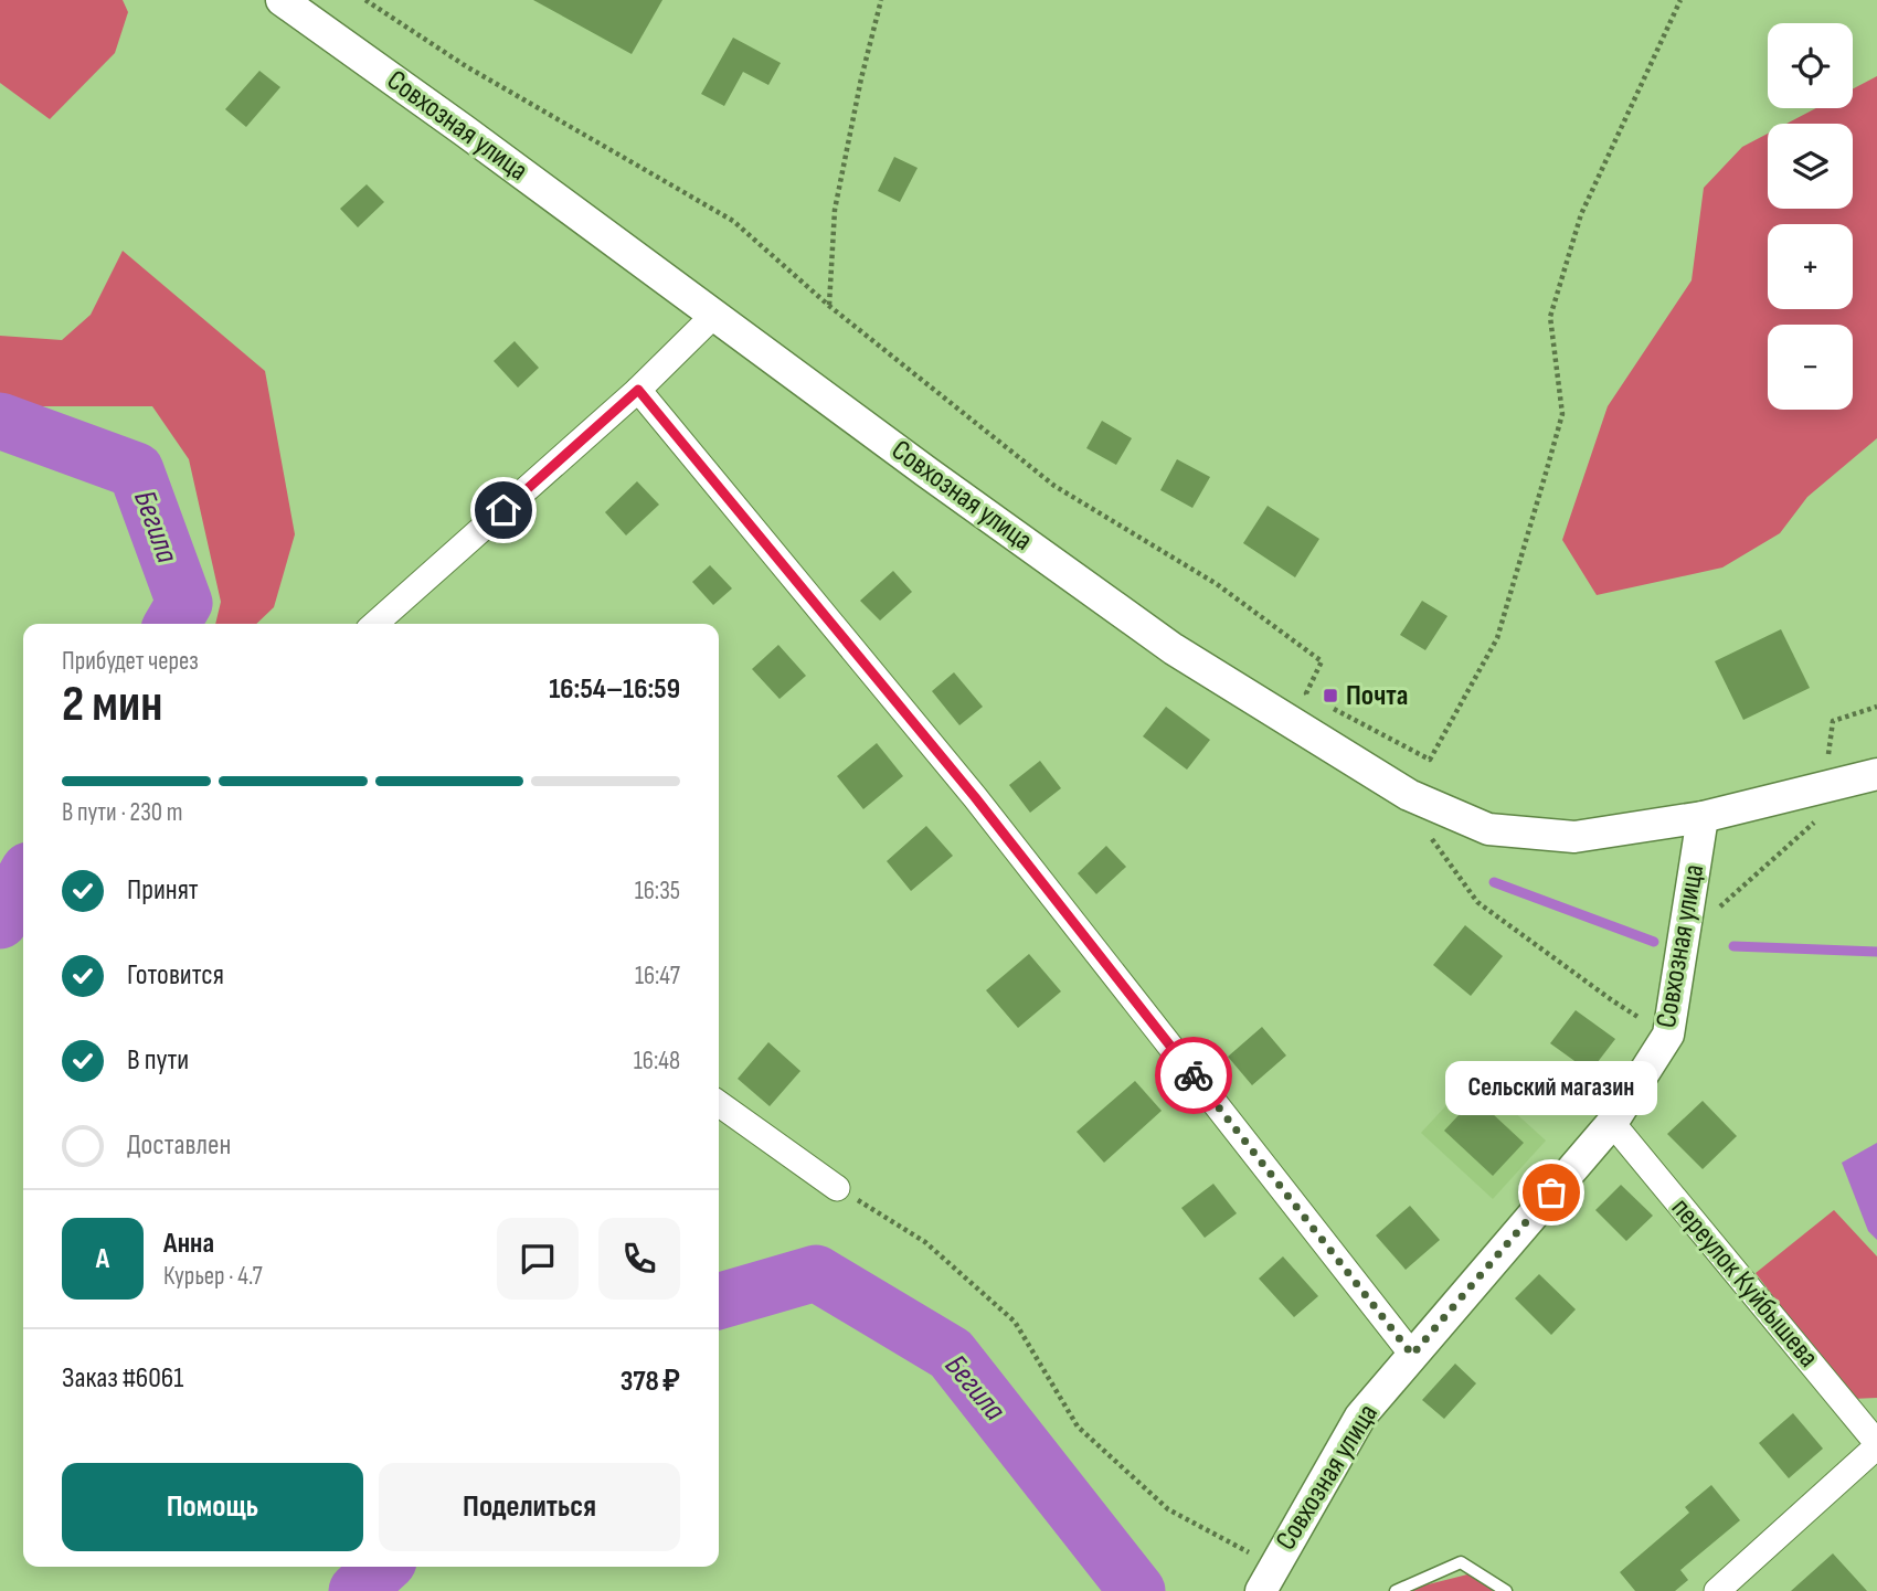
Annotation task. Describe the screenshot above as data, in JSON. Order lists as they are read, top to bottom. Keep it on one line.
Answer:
{"streets":{"street":["Совхозная улица","переулок Куйбышева"]},"crossings":[["Совхозная улица","переулок Куйбышева"]],"water":["Бегила"],"places":{"transit":["Почта"],"other":["Сельский магазин"]},"page":{"map_buttons":["+","−"],"heading":["2 мин","Прибудет через","16:54–16:59"],"panel":["Анна","Курьер · 4.7","Заказ #6061","378 ₽"],"bar":"В пути · 230 m","list":[["Принят","16:35"],["Готовится","16:47"],["В пути","16:48"],"Доставлен"],"bubble":"Сельский магазин","round":"А","buttons":["Помощь","Поделиться"]}}
